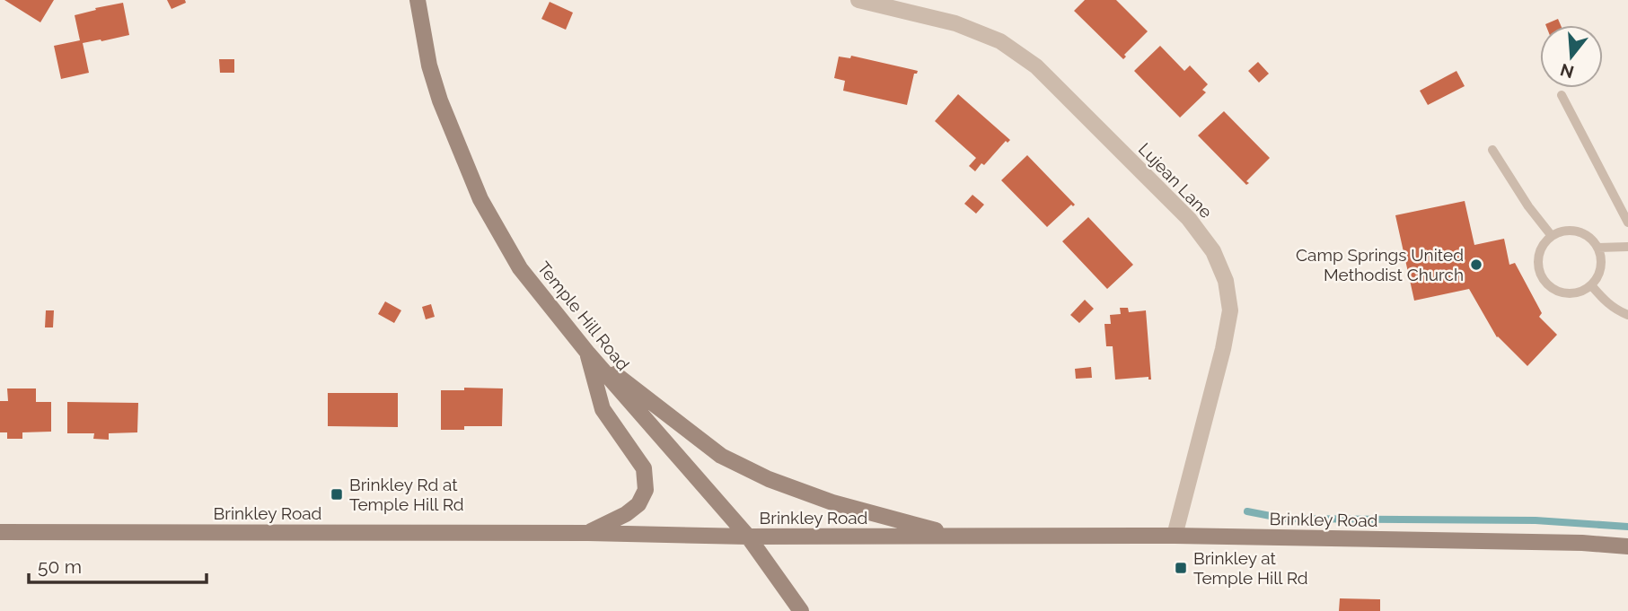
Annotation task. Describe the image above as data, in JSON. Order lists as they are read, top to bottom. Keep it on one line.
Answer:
{"streets":{"main road":["Temple Hill Road","Brinkley Road"],"street":["Lujean Lane"]},"crossings":[["Lujean Lane","Brinkley Road"],["Temple Hill Road","Brinkley Road"]],"places":{"other":["Camp Springs United Methodist Church"],"transit":["Brinkley Rd at Temple Hill Rd","Brinkley at Temple Hill Rd"]},"scale_bar":"50 m","north":"bottom"}
